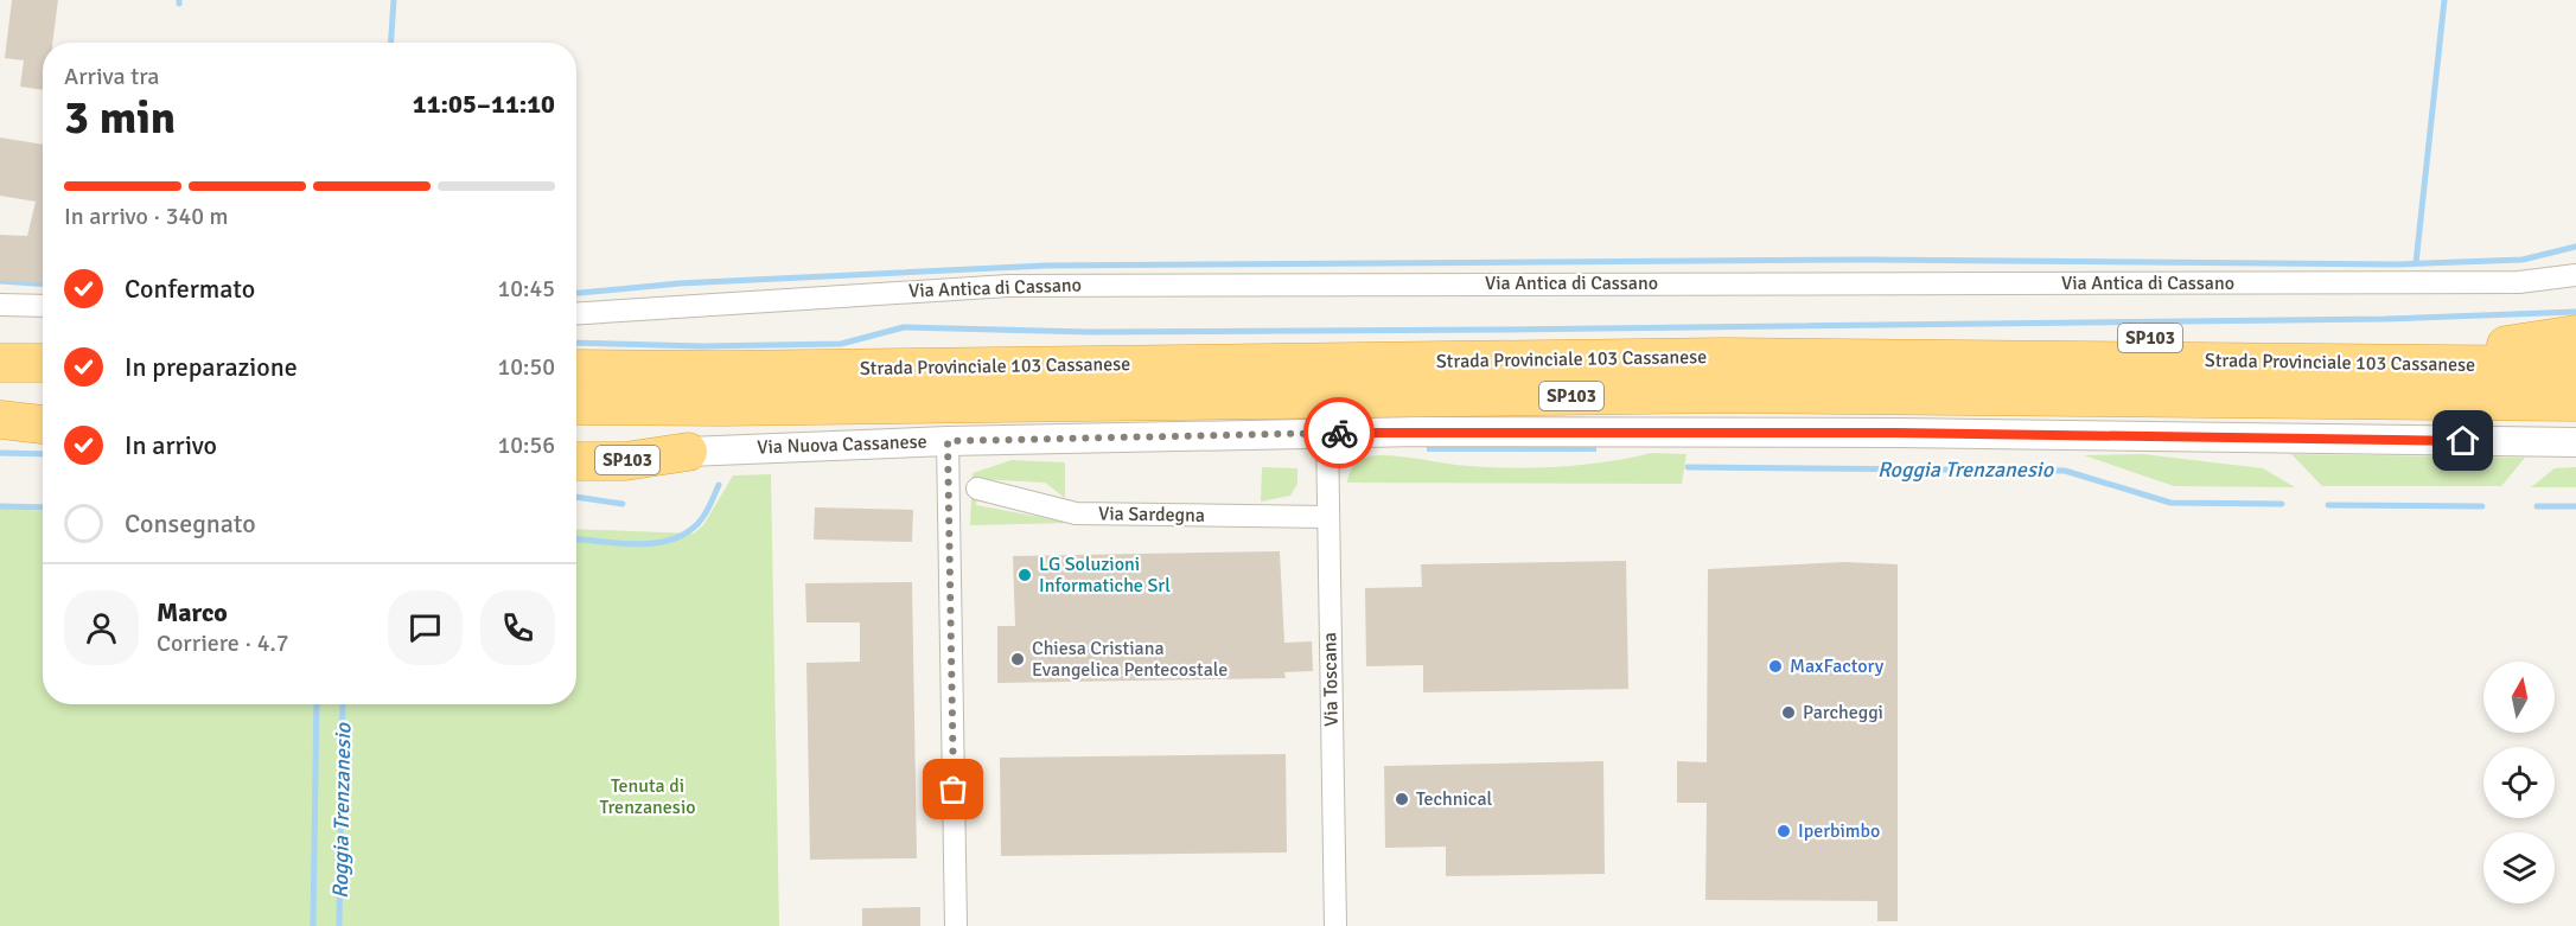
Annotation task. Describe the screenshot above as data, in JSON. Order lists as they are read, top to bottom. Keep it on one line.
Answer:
{"streets":{"highway":["SP103","Strada Provinciale 103 Cassanese"],"street":["Via Antica di Cassano","Via Nuova Cassanese","Via Sardegna","Via Toscana"]},"crossings":[["SP103","Strada Provinciale 103 Cassanese"],["SP103","Via Nuova Cassanese"],["Via Nuova Cassanese","Via Toscana"],["Via Sardegna","Via Toscana"]],"water":["Roggia Trenzanesio"],"parks":["Tenuta di Trenzanesio"],"places":["LG Soluzioni Informatiche Srl","Chiesa Cristiana Evangelica Pentecostale","MaxFactory","Parcheggi","Technical","Iperbimbo"],"north":"top","page":{"heading":["3 min","Arriva tra","11:05–11:10"],"panel":["Marco","Corriere · 4.7"],"bar":"In arrivo · 340 m","list":[["Confermato","10:45"],["In preparazione","10:50"],["In arrivo","10:56"],"Consegnato"]}}
